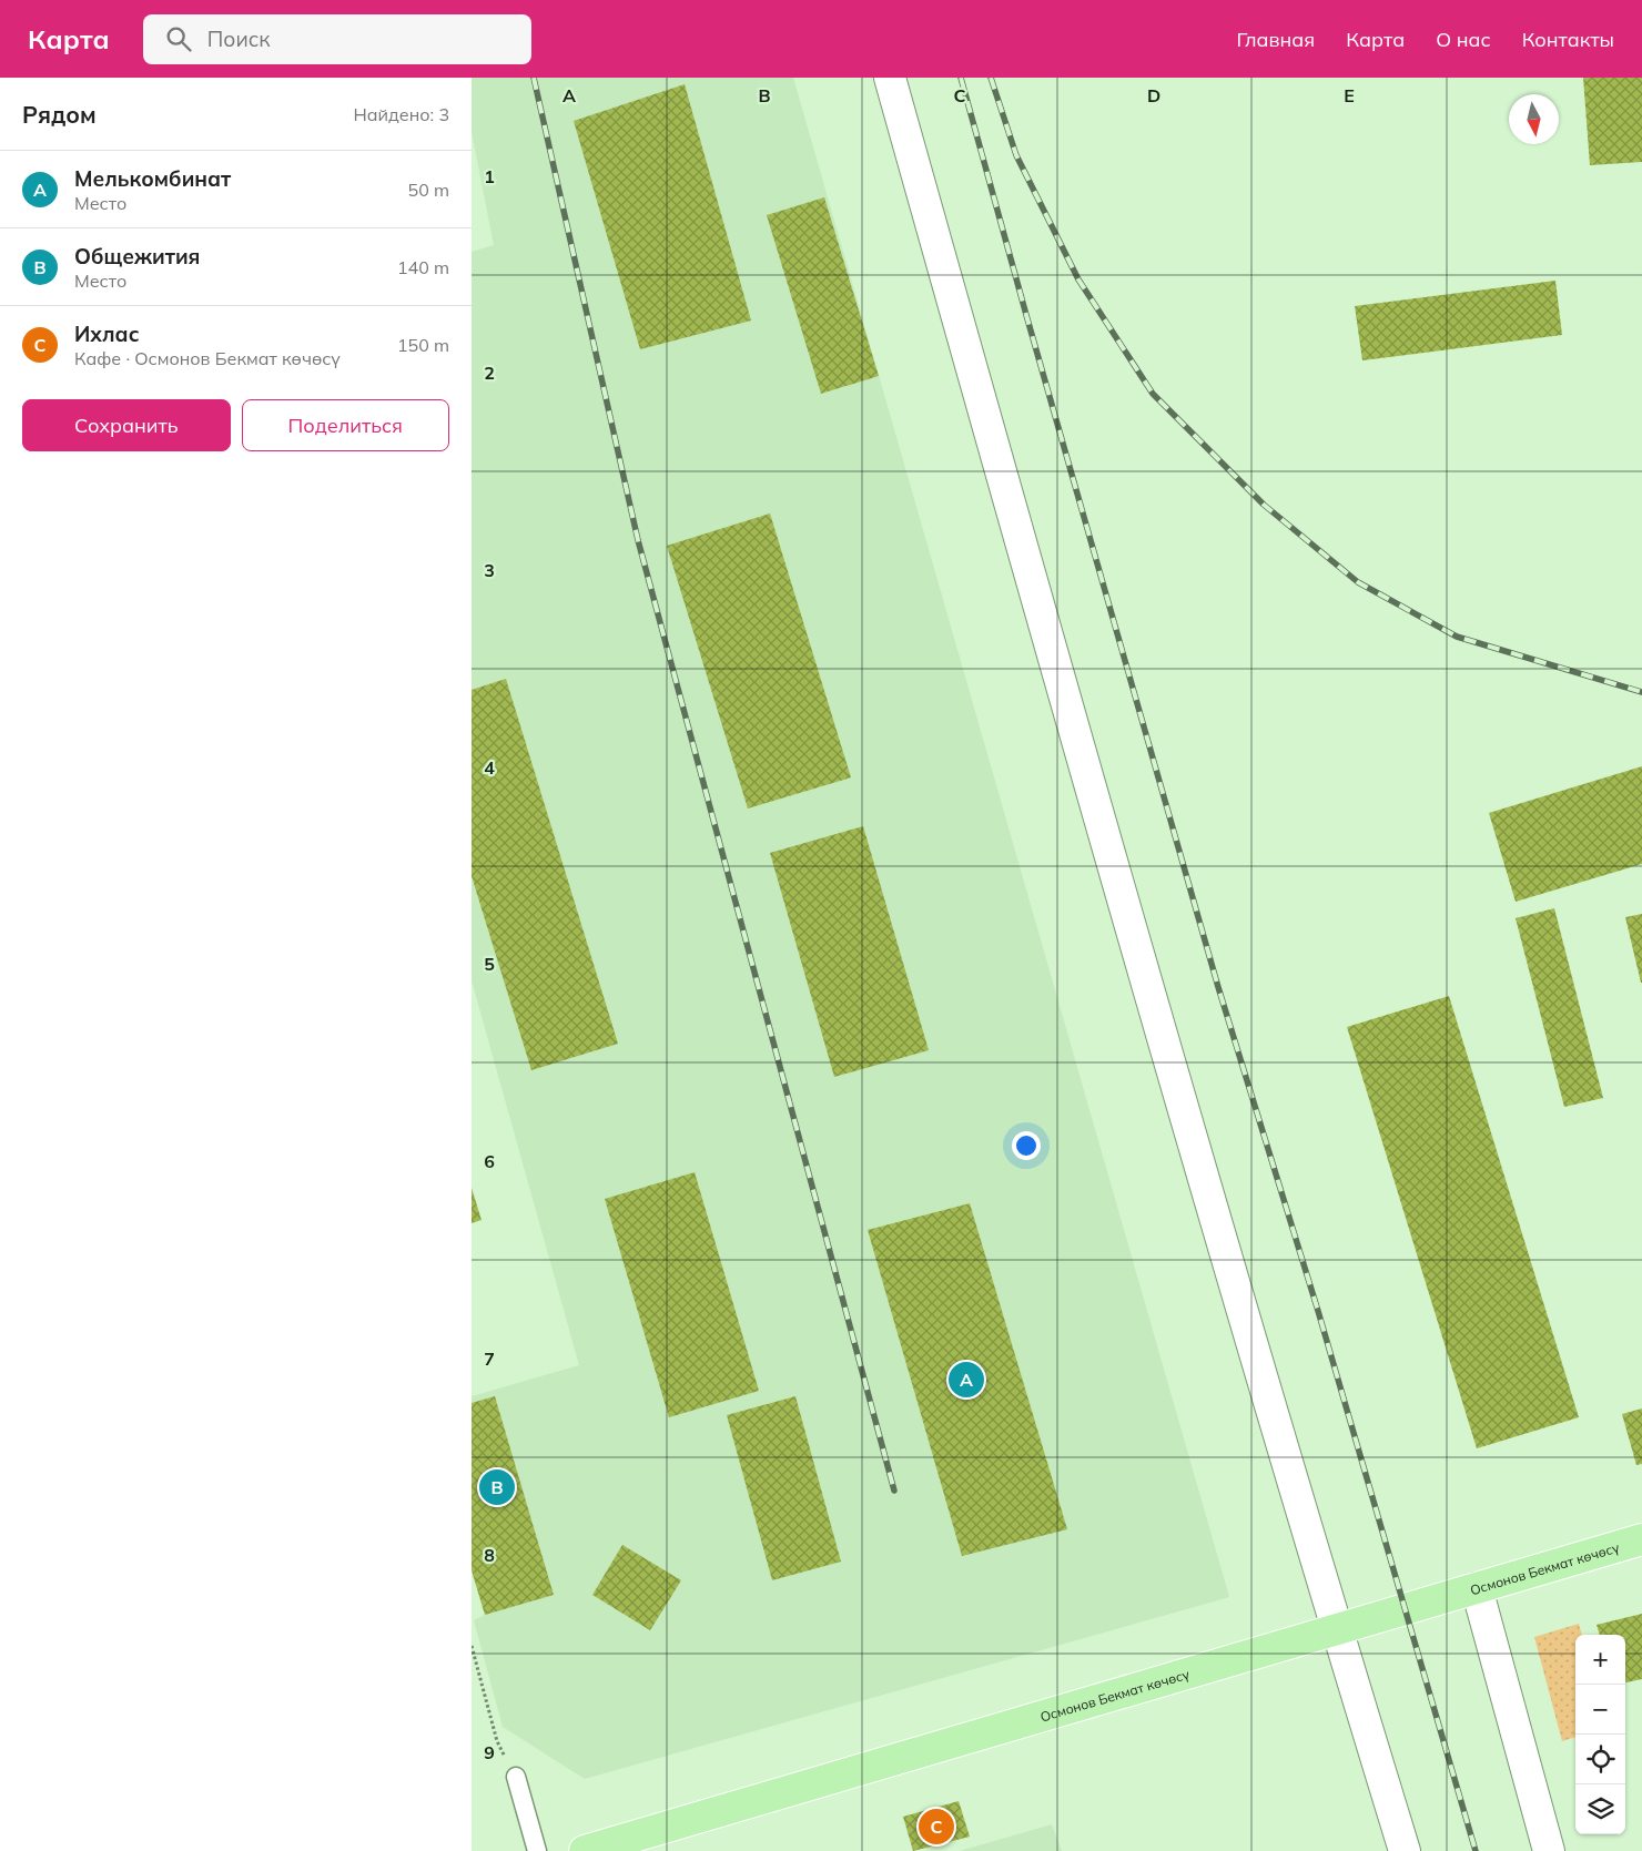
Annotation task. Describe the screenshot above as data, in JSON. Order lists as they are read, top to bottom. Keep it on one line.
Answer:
{"streets":{"main road":["Осмонов Бекмат көчөсү"]},"north":"bottom","page":{"header":"Карта","search":"Поиск","nav":["Главная","Карта","О нас","Контакты"],"heading":["Рядом","Найдено: 3"],"list":[{"mark":"A","name":"Мелькомбинат","note":"Место","value":"50 m"},{"mark":"B","name":"Общежития","note":"Место","value":"140 m"},{"mark":"C","name":"Ихлас","note":"Кафе · Осмонов Бекмат көчөсү","value":"150 m"}],"buttons":["Сохранить","Поделиться"],"pins":["A","B","C"],"map_buttons":["+","−"]},"grid":{"columns":["A","B","C","D","E"],"rows":["1","2","3","4","5","6","7","8","9"]}}
